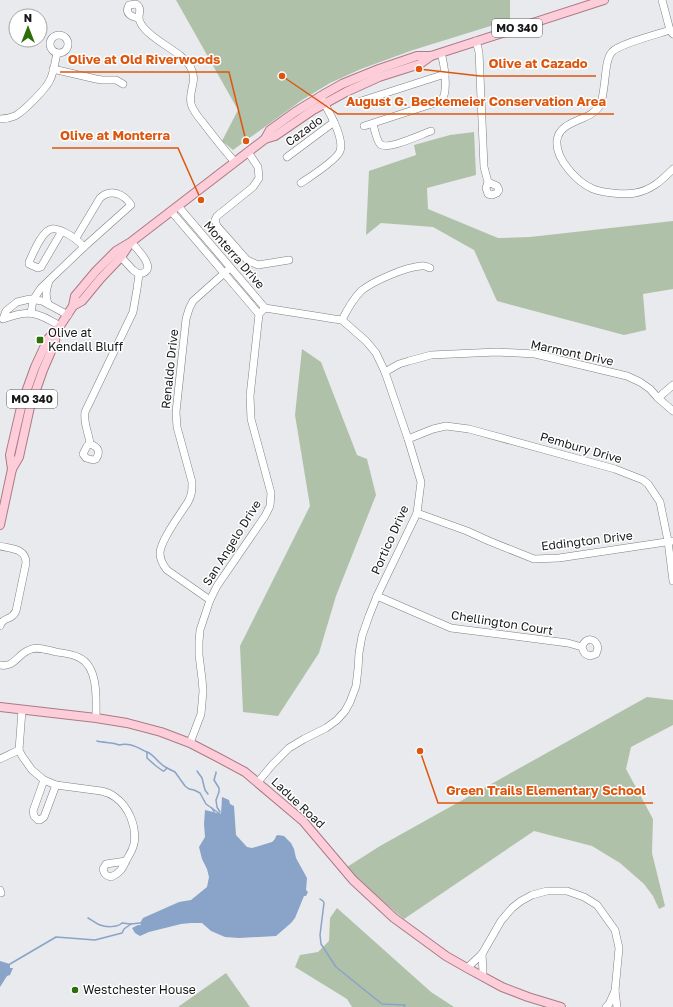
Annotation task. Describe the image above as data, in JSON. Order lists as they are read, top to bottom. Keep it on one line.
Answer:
{"streets":{"main road":["MO 340","Ladue Road"],"street":["Cazado","Monterra Drive","Marmont Drive","Renaldo Drive","Pembury Drive","Portico Drive","Eddington Drive","San Angelo Drive","Chellington Court"]},"crossings":[["MO 340","Monterra Drive"],["Monterra Drive","Renaldo Drive"],["Monterra Drive","San Angelo Drive"],["Marmont Drive","Portico Drive"],["Renaldo Drive","San Angelo Drive"],["Pembury Drive","Portico Drive"],["Pembury Drive","Eddington Drive"],["Portico Drive","Eddington Drive"],["Portico Drive","Chellington Court"],["Portico Drive","Ladue Road"],["San Angelo Drive","Ladue Road"]],"places":{"other":["Olive at Cazado","August G. Beckemeier Conservation Area","Olive at Old Riverwoods","Olive at Monterra","Green Trails Elementary School","Westchester House"],"transit":["Olive at Kendall Bluff"]},"north":"top"}
